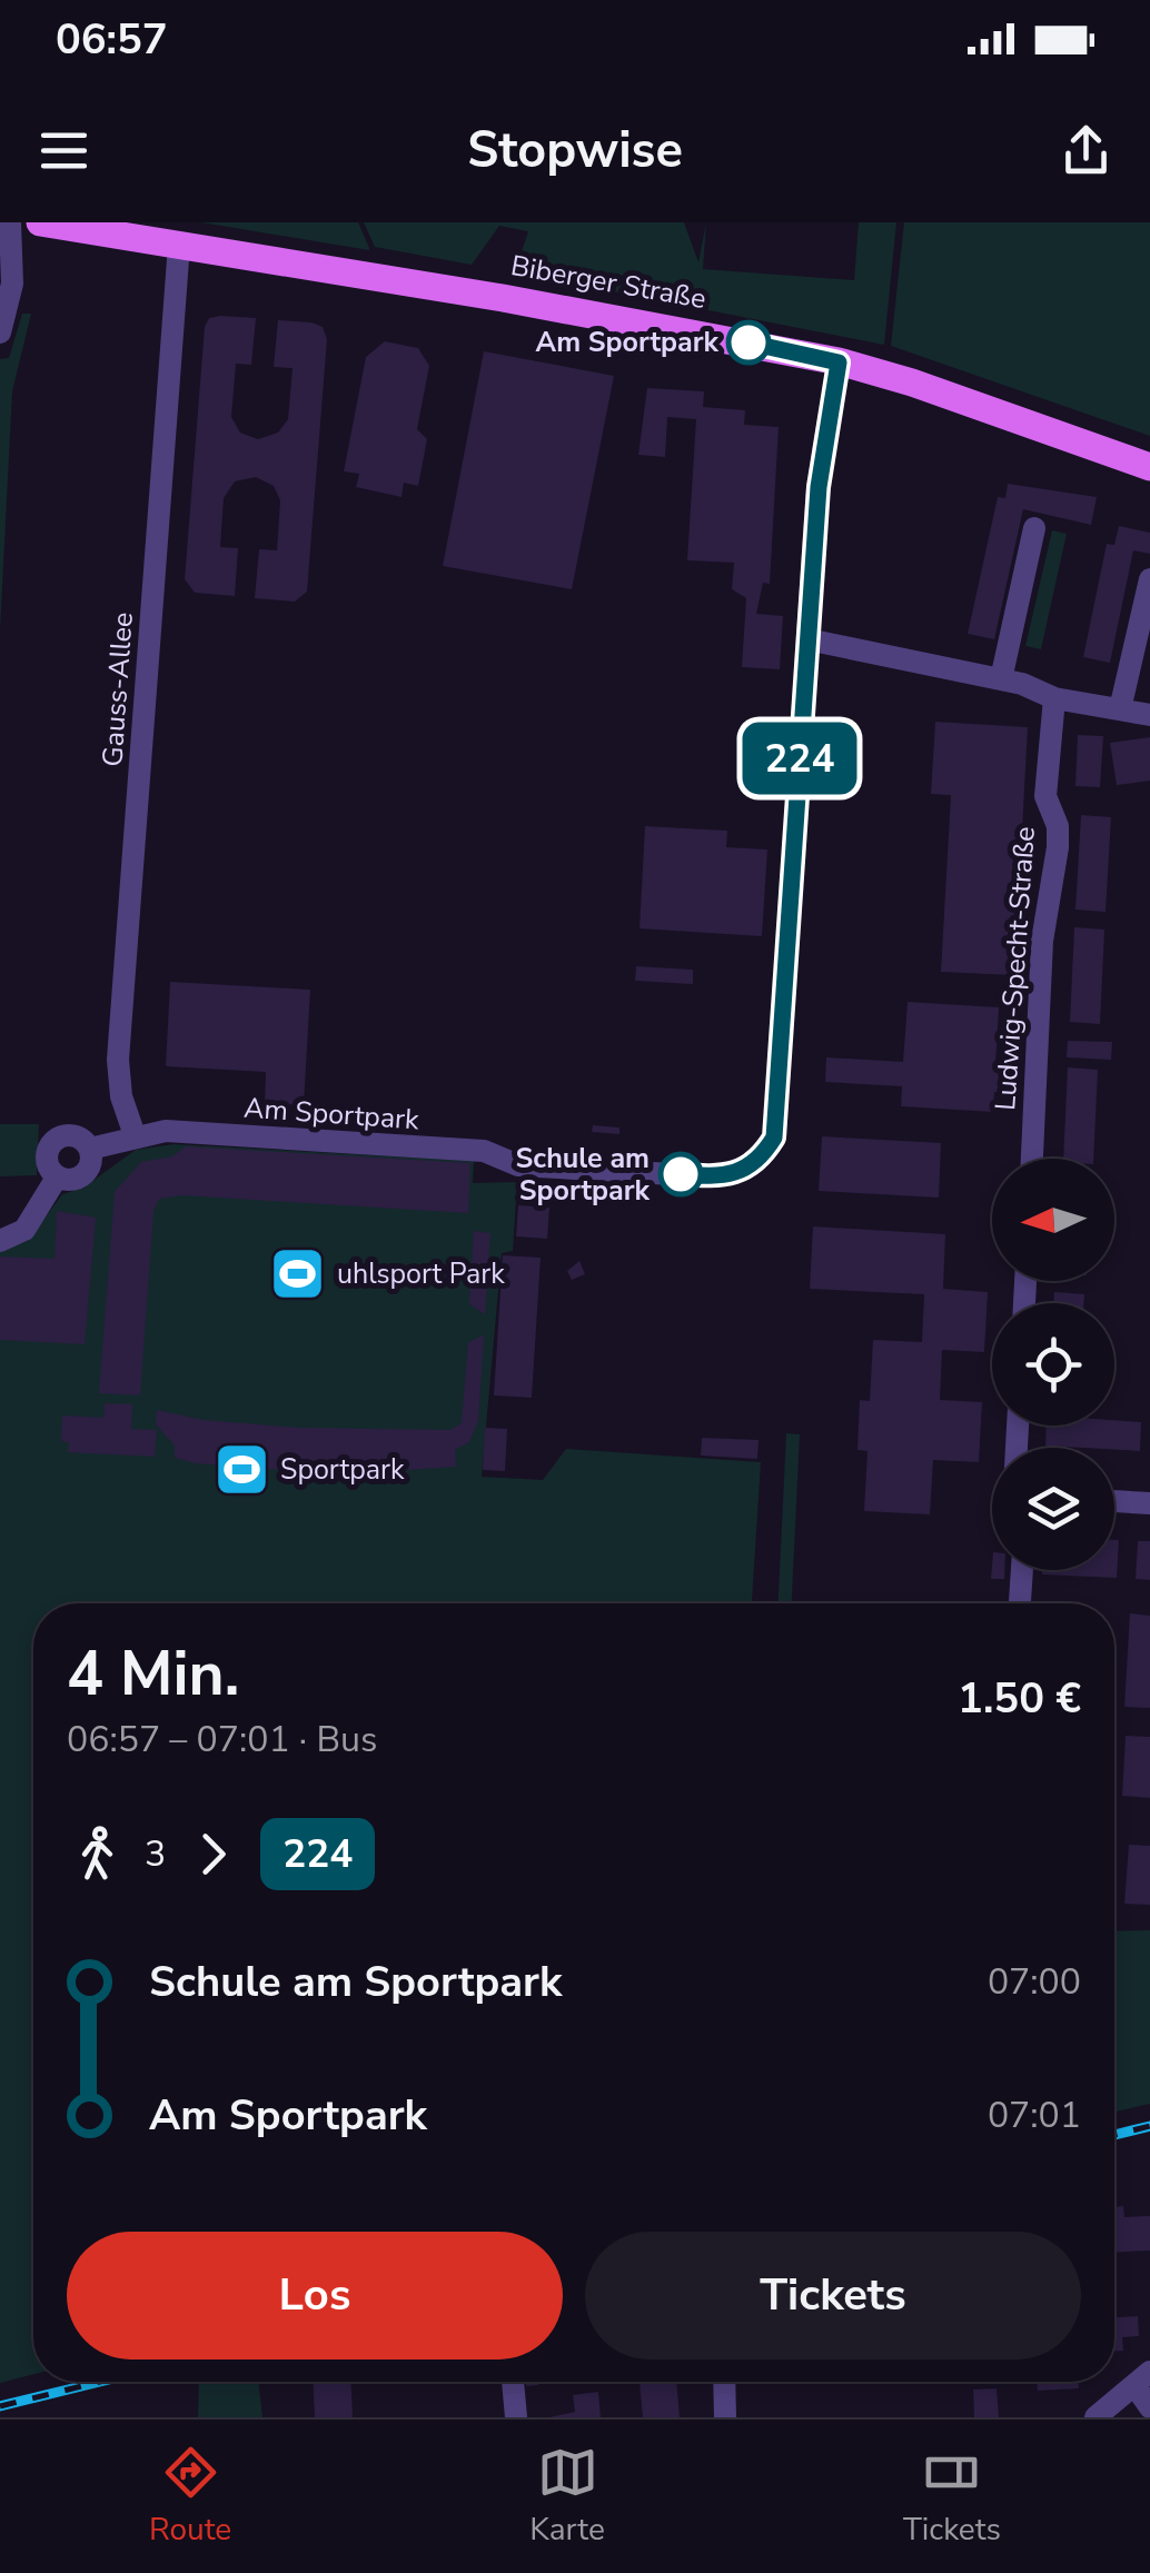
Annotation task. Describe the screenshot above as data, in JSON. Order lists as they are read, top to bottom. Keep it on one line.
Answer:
{"streets":{"main road":["Biberger Straße"],"street":["Gauss-Allee","Ludwig-Specht-Straße","Am Sportpark"]},"crossings":[["Biberger Straße","Gauss-Allee"],["Biberger Straße","Am Sportpark"],["Gauss-Allee","Am Sportpark"]],"places":{"other":["Am Sportpark","Schule am Sportpark"],"sports":["uhlsport Park","Sportpark"]},"lines":["bus line 224"],"north":"left","page":{"status":"06:57","header":"Stopwise","on_map":"224","heading":["4 Min.","06:57 – 07:01 · Bus","1.50 €"],"legs":["3","224"],"list":[{"name":"Schule am Sportpark","value":"07:00"},{"name":"Am Sportpark","value":"07:01"}],"buttons":["Los","Tickets"],"tabs":["Route","Karte","Tickets"]}}
